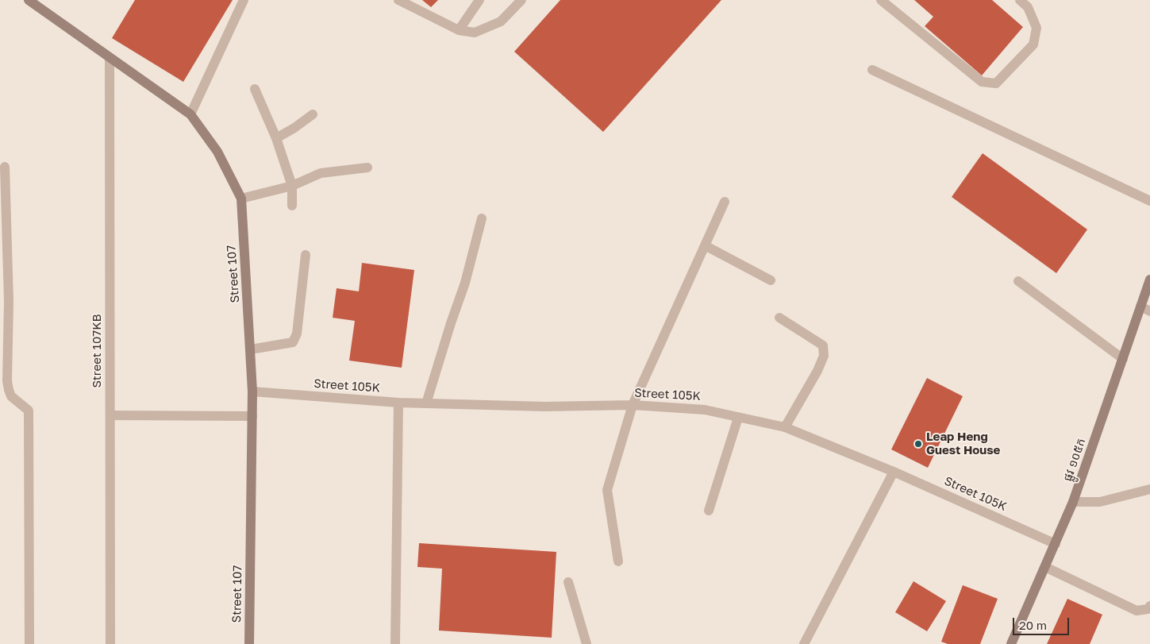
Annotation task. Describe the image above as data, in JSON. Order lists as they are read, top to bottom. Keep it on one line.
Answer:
{"streets":{"street":["Street 107","Street 107KB","Street 105K","ផ្លូវ ១០៥ក"]},"crossings":[["Street 107","Street 107KB"],["Street 107","Street 105K"],["Street 105K","ផ្លូវ ១០៥ក"]],"places":["Leap Heng Guest House"],"scale_bar":"20 m"}
